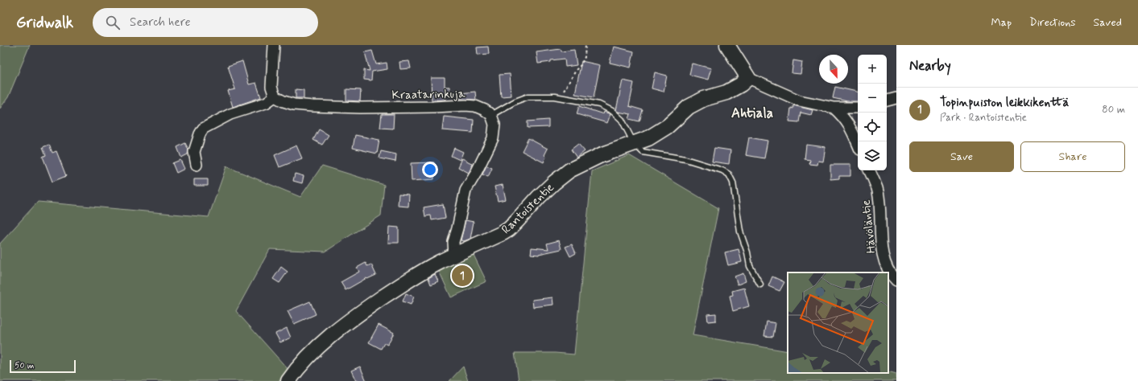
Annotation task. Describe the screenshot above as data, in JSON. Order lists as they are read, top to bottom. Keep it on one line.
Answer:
{"streets":{"street":["Kraatarinkuja","Rantoistentie","Hävöläntie"]},"districts":["Ahtiala"],"scale_bar":"50 m","north":"bottom","page":{"header":"Gridwalk","search":"Search here","nav":["Map","Directions","Saved"],"heading":"Nearby","map_buttons":["+","−"],"list":[{"mark":"1","name":"Topinpuiston leikkikenttä","note":"Park · Rantoistentie","value":"80 m"}],"buttons":["Save","Share"],"pins":"1","scale":"50 m"}}
